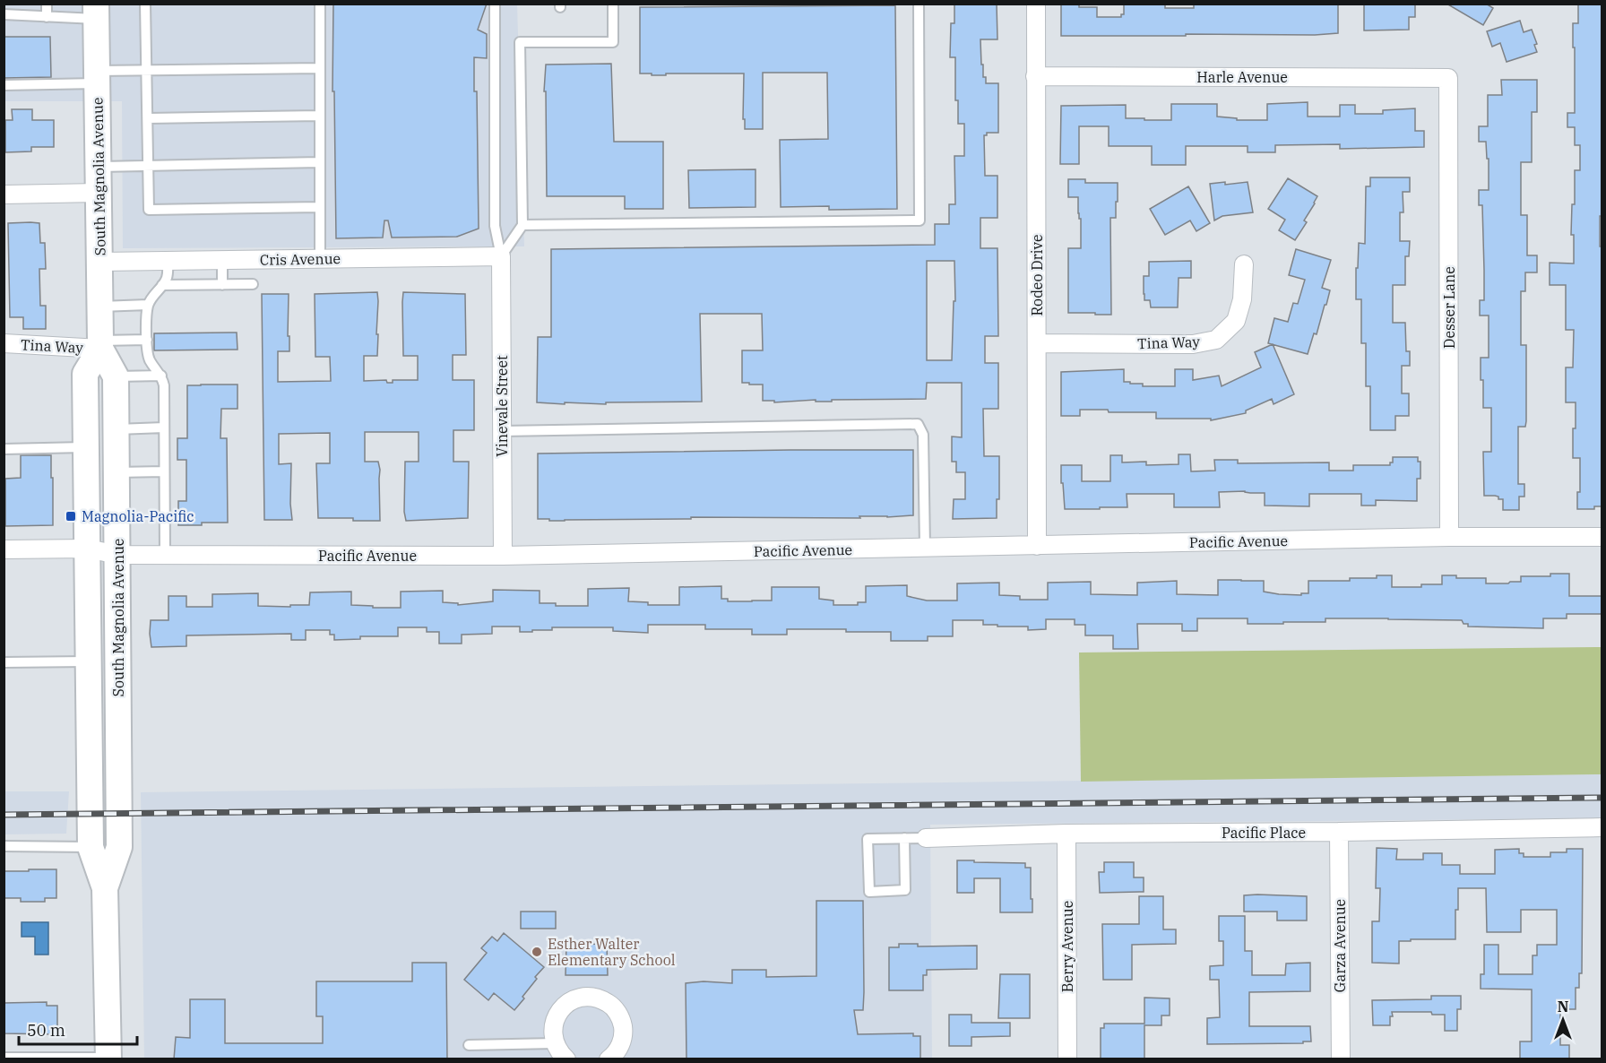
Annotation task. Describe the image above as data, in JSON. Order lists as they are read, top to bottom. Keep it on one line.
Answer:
{"streets":{"main road":["South Magnolia Avenue"],"street":["Harle Avenue","Cris Avenue","Rodeo Drive","Desser Lane","Tina Way","Vinevale Street","Pacific Avenue","Pacific Place","Garza Avenue","Berry Avenue"]},"crossings":[["Harle Avenue","Rodeo Drive"],["Harle Avenue","Desser Lane"],["South Magnolia Avenue","Cris Avenue"],["South Magnolia Avenue","Tina Way"],["South Magnolia Avenue","Pacific Avenue"],["Cris Avenue","Vinevale Street"],["Rodeo Drive","Tina Way"],["Rodeo Drive","Pacific Avenue"],["Desser Lane","Pacific Avenue"],["Vinevale Street","Pacific Avenue"],["Pacific Place","Garza Avenue"],["Pacific Place","Berry Avenue"]],"places":{"transit":["Magnolia-Pacific"],"other":["Esther Walter Elementary School"]},"scale_bar":"50 m","north":"top"}
